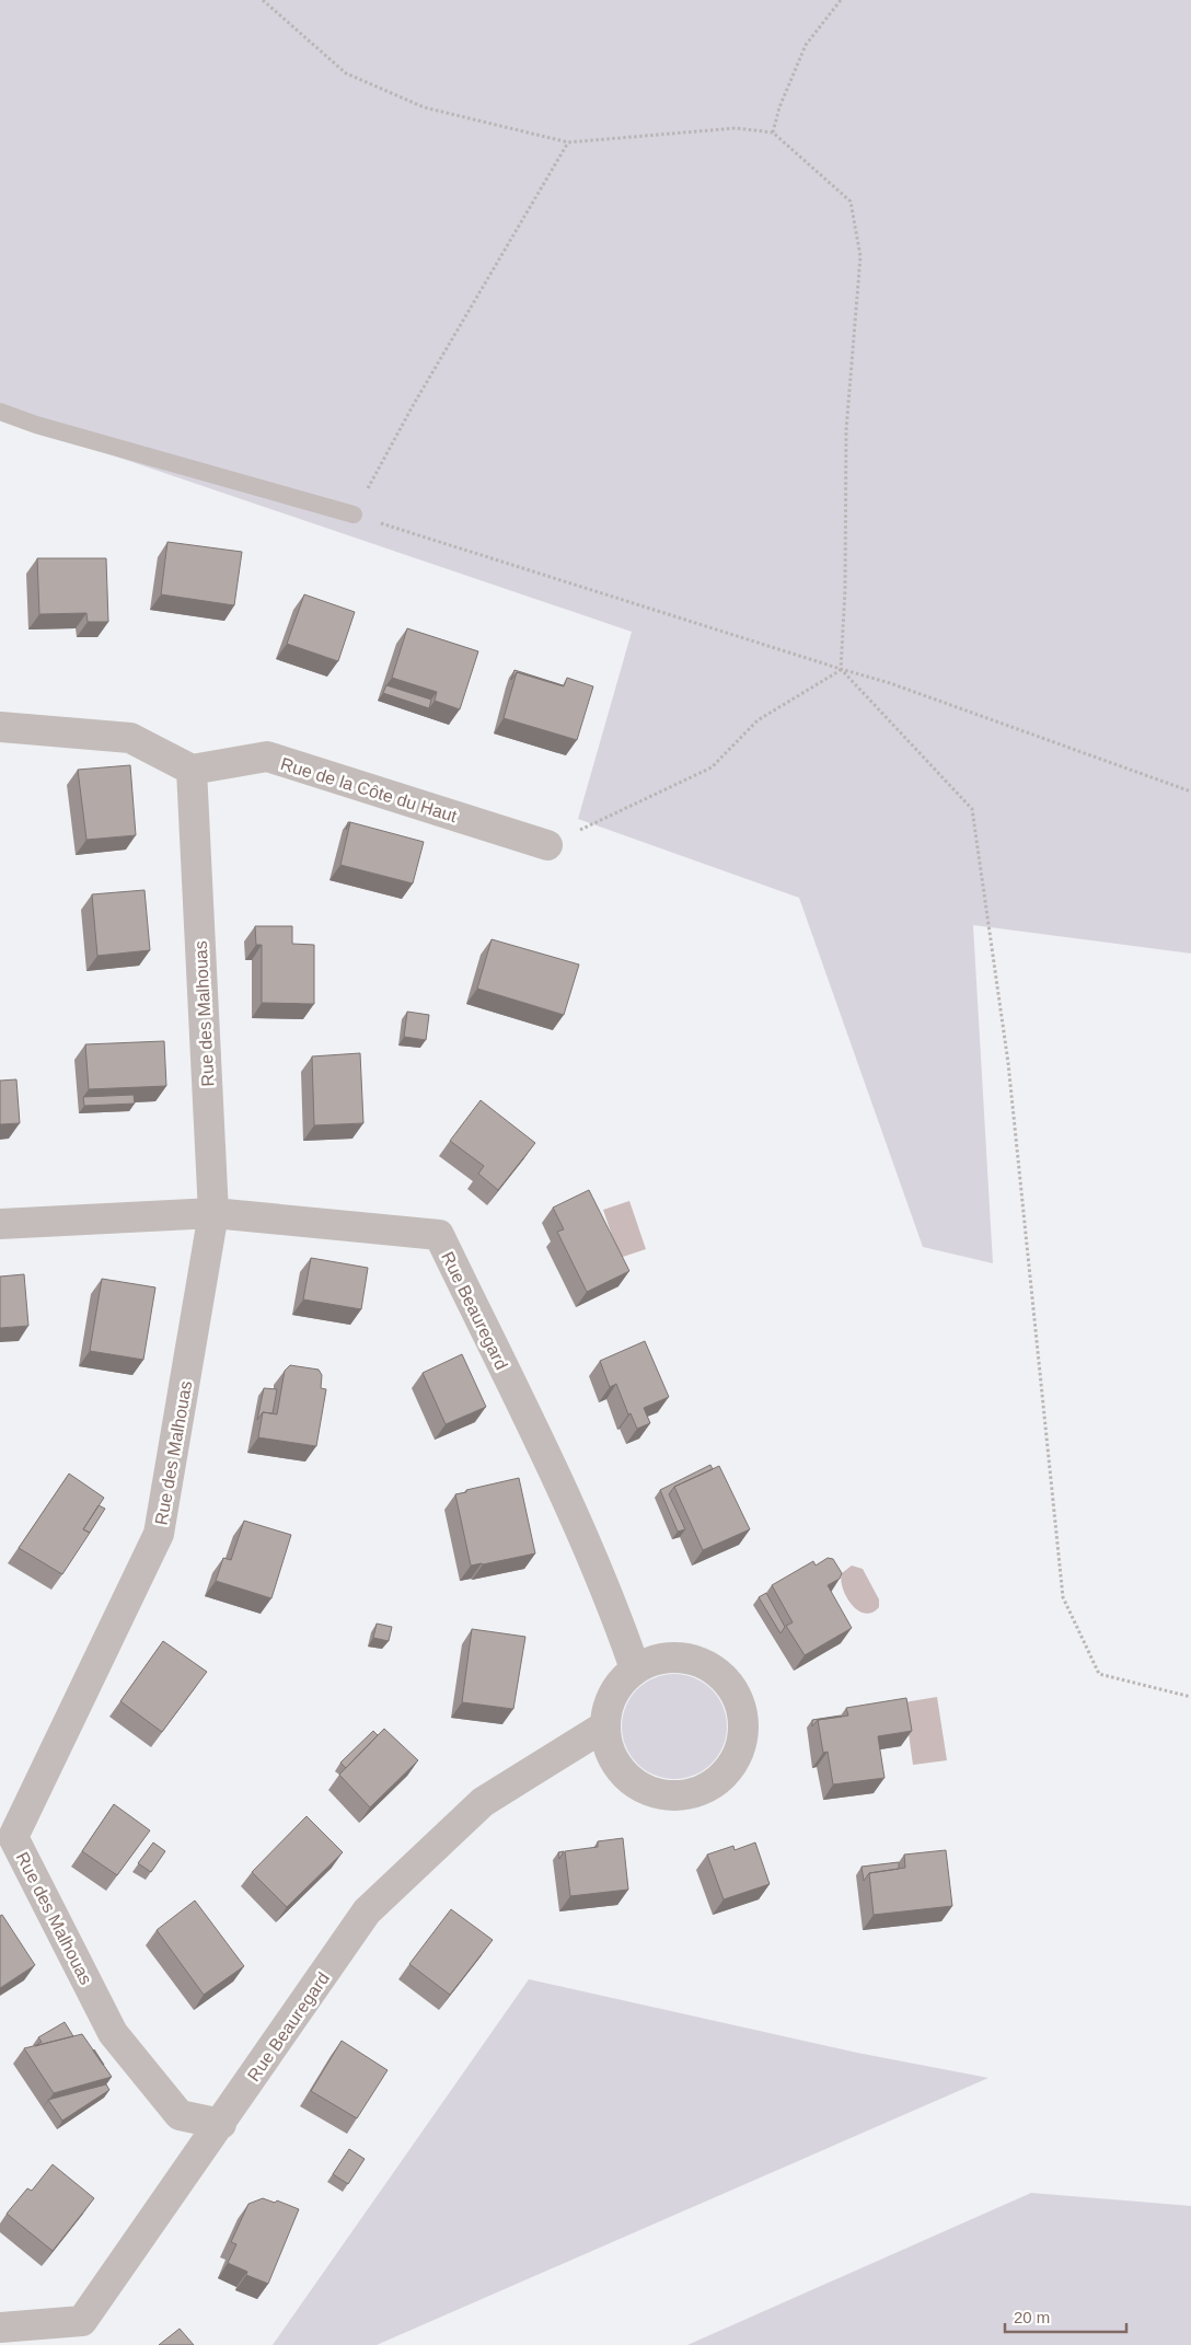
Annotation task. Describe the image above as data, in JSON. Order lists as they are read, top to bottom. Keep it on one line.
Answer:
{"streets":{"street":["Rue de la Côte du Haut","Rue des Malhouas","Rue Beauregard"]},"crossings":[["Rue de la Côte du Haut","Rue des Malhouas"],["Rue des Malhouas","Rue Beauregard"]],"scale_bar":"20 m"}
